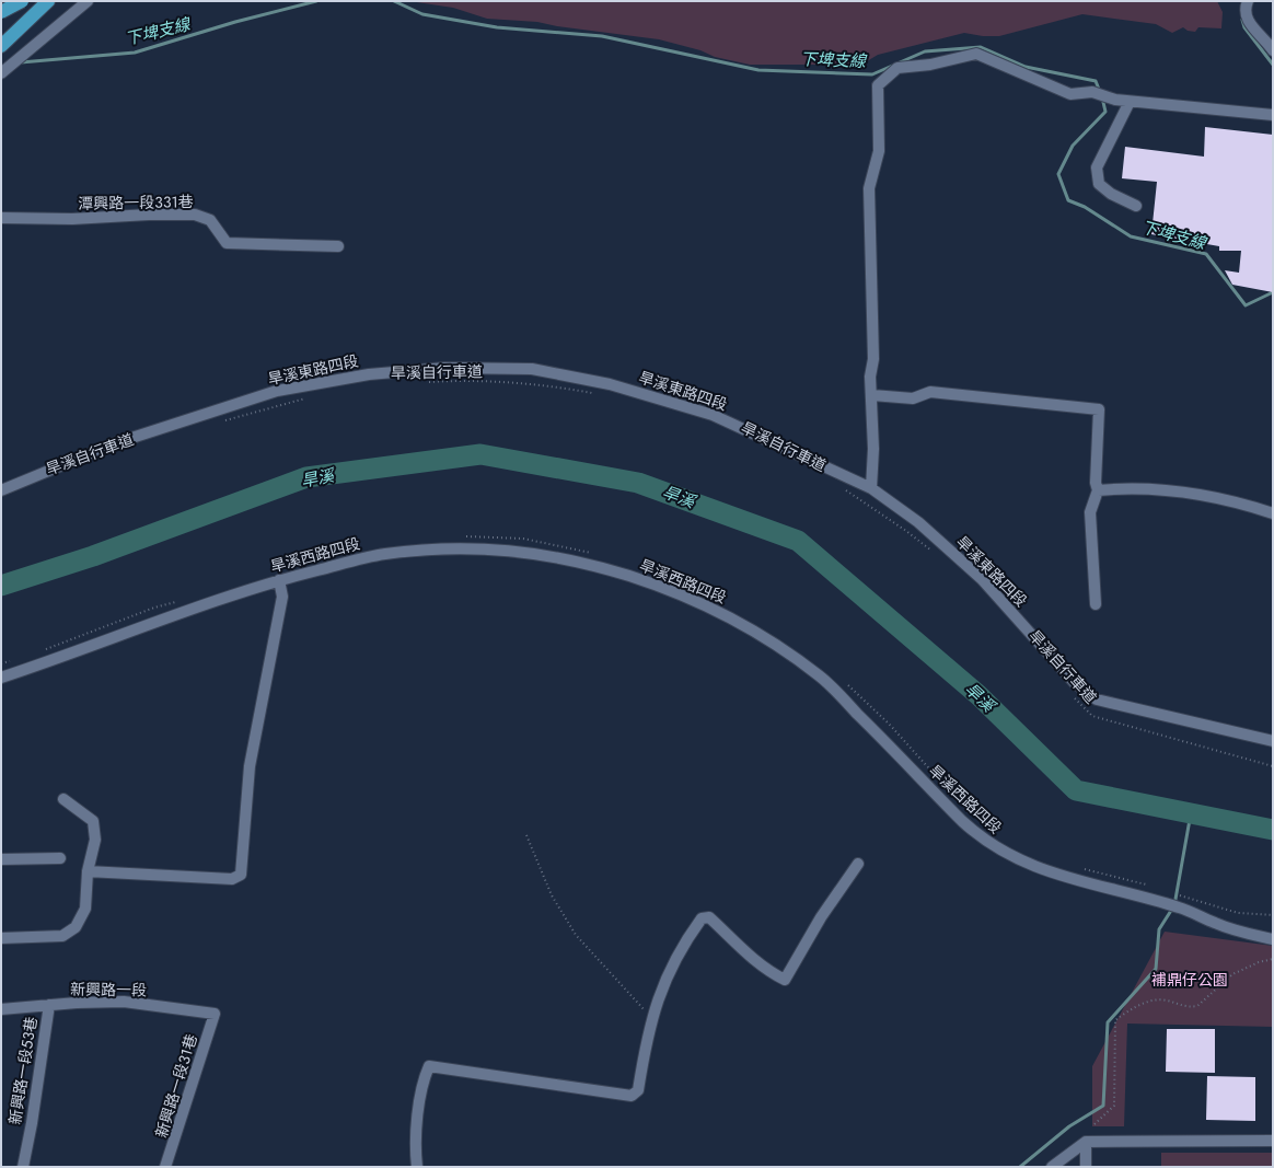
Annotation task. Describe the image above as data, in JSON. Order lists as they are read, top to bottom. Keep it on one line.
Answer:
{"streets":{"street":["潭興路一段331巷","旱溪東路四段","旱溪西路四段","新興路一段","新興路一段53巷","新興路一段31巷"],"path":["旱溪自行車道"]},"crossings":[["新興路一段","新興路一段53巷"],["新興路一段","新興路一段31巷"]],"water":["下埤支線","旱溪"],"parks":["補鼎仔公園"]}
